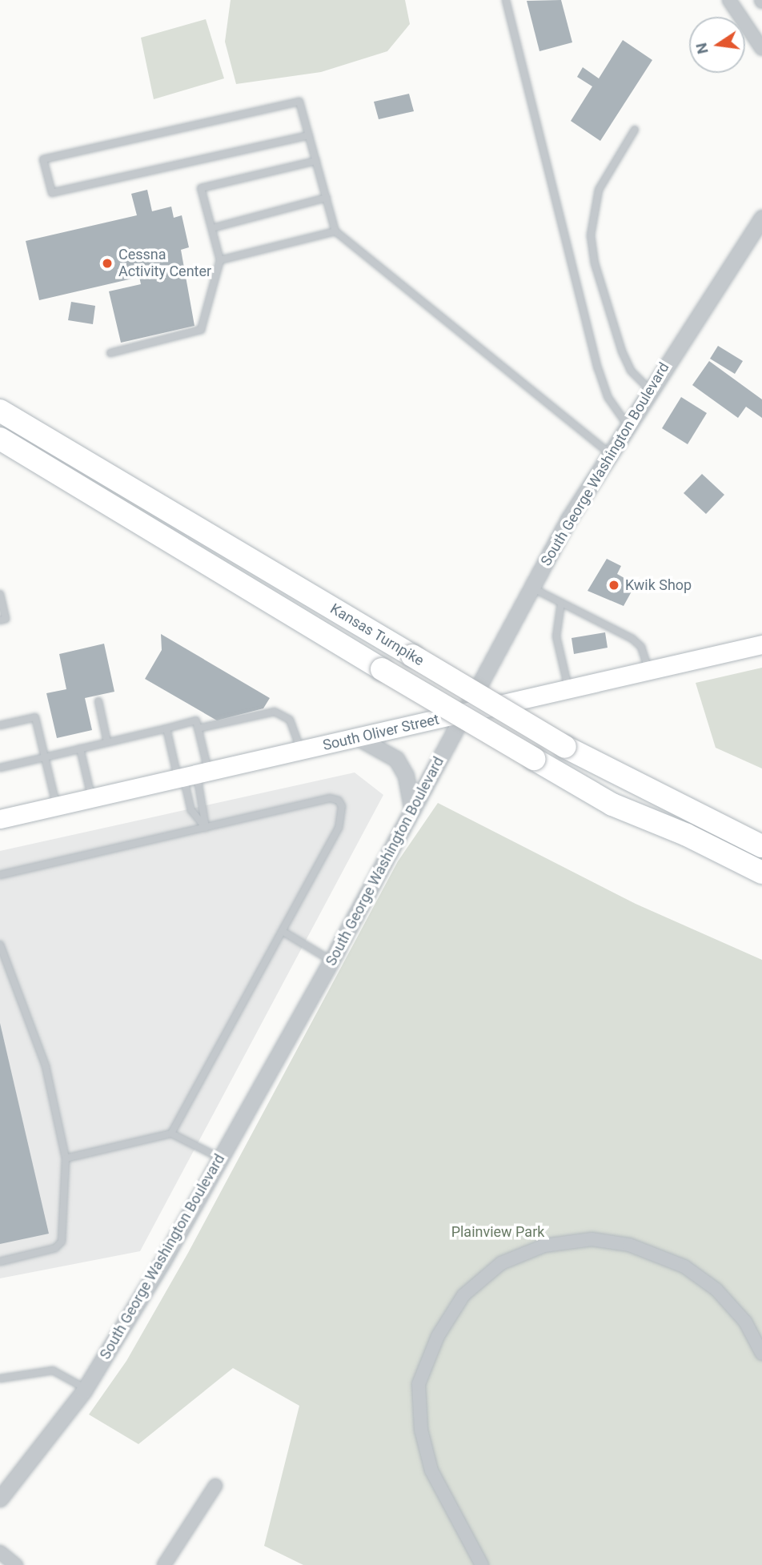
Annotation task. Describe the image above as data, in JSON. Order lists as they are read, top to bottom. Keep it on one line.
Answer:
{"streets":{"highway":["Kansas Turnpike"],"main road":["South Oliver Street"],"street":["South George Washington Boulevard"]},"crossings":[["South George Washington Boulevard","South Oliver Street"]],"parks":["Plainview Park"],"places":["Cessna Activity Center","Kwik Shop"],"north":"left"}
